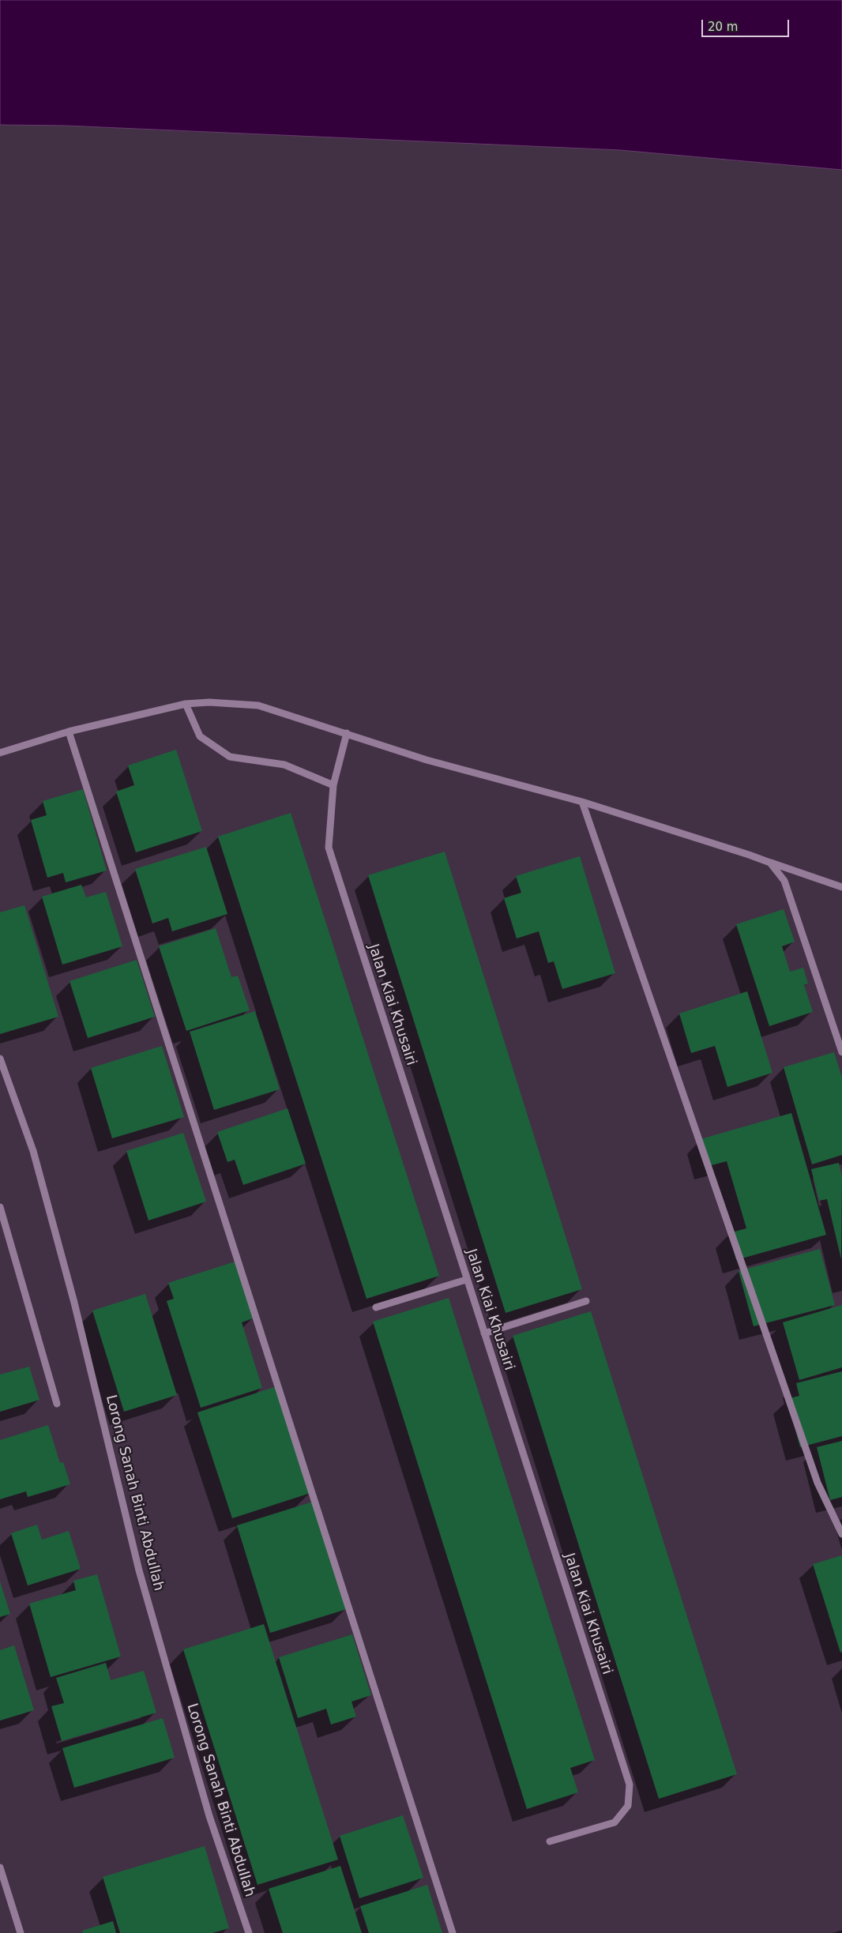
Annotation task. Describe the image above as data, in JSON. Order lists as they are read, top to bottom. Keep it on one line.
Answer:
{"streets":{"street":["Jalan Kiai Khusairi","Lorong Sanah Binti Abdullah"]},"scale_bar":"20 m"}
